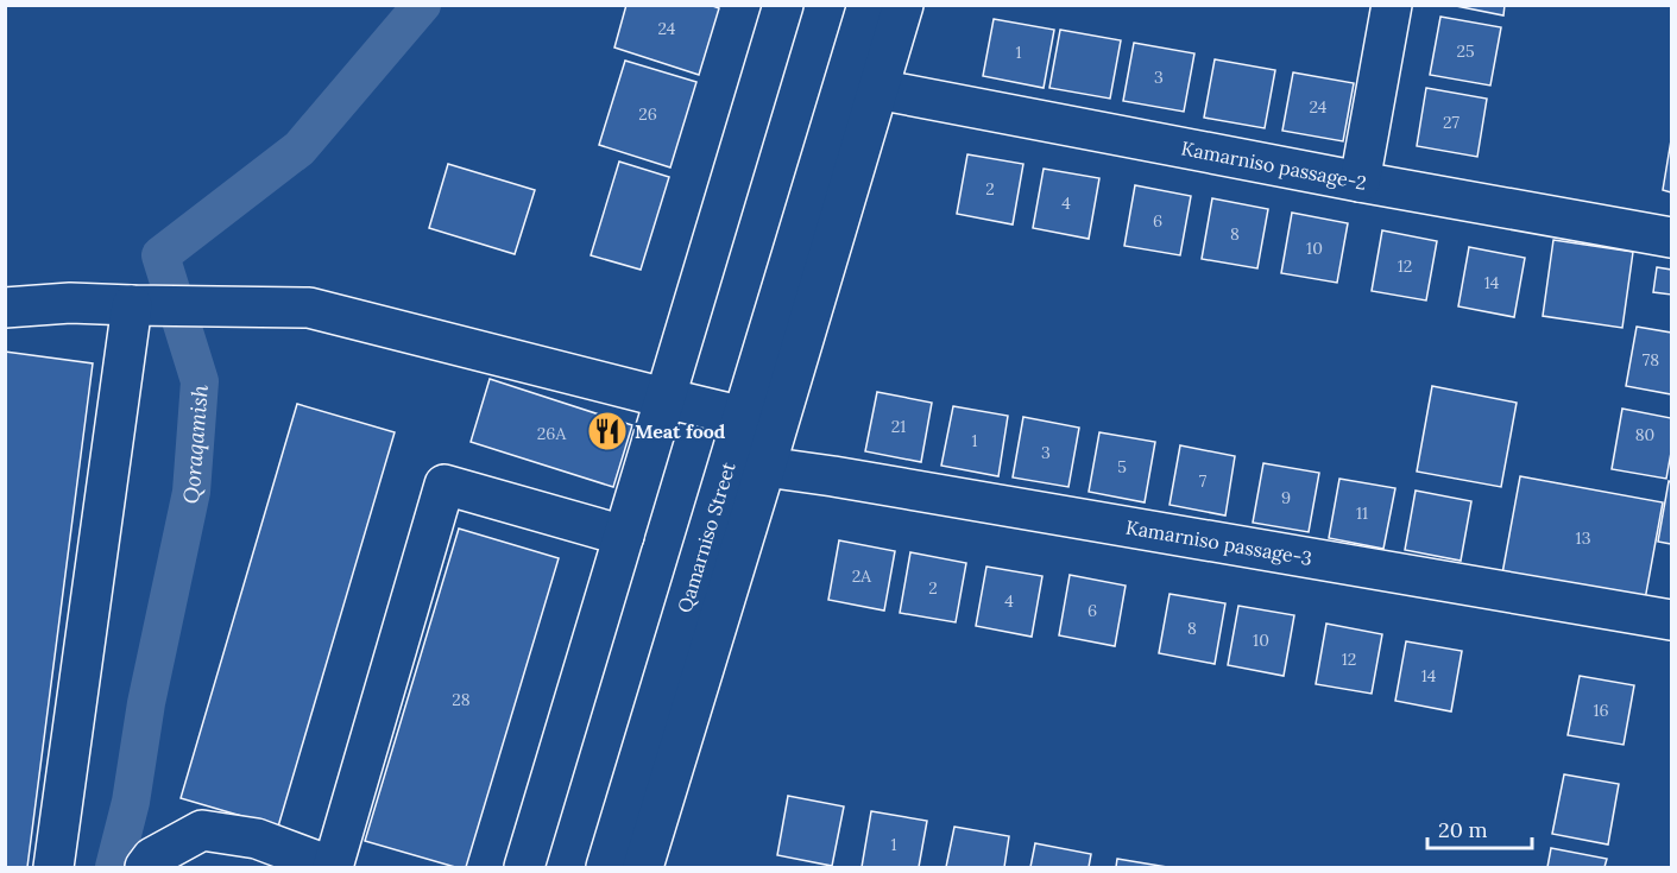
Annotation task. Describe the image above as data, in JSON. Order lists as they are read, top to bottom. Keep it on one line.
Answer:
{"streets":{"street":["Kamarniso passage-2","Qamarniso Street","Kamarniso passage-3"]},"crossings":[["Kamarniso passage-2","Qamarniso Street"],["Qamarniso Street","Kamarniso passage-3"]],"water":["Qoraqamish"],"places":{"restaurant":["Meat food"]},"house_numbers":["24","25","1","3","24","26","27","2","4","6","8","10","12","14","78","21","26A","80","1","3","5","7","9","11","13","2A","2","4","6","8","10","12","14","28","16","1"],"scale_bar":"20 m"}
